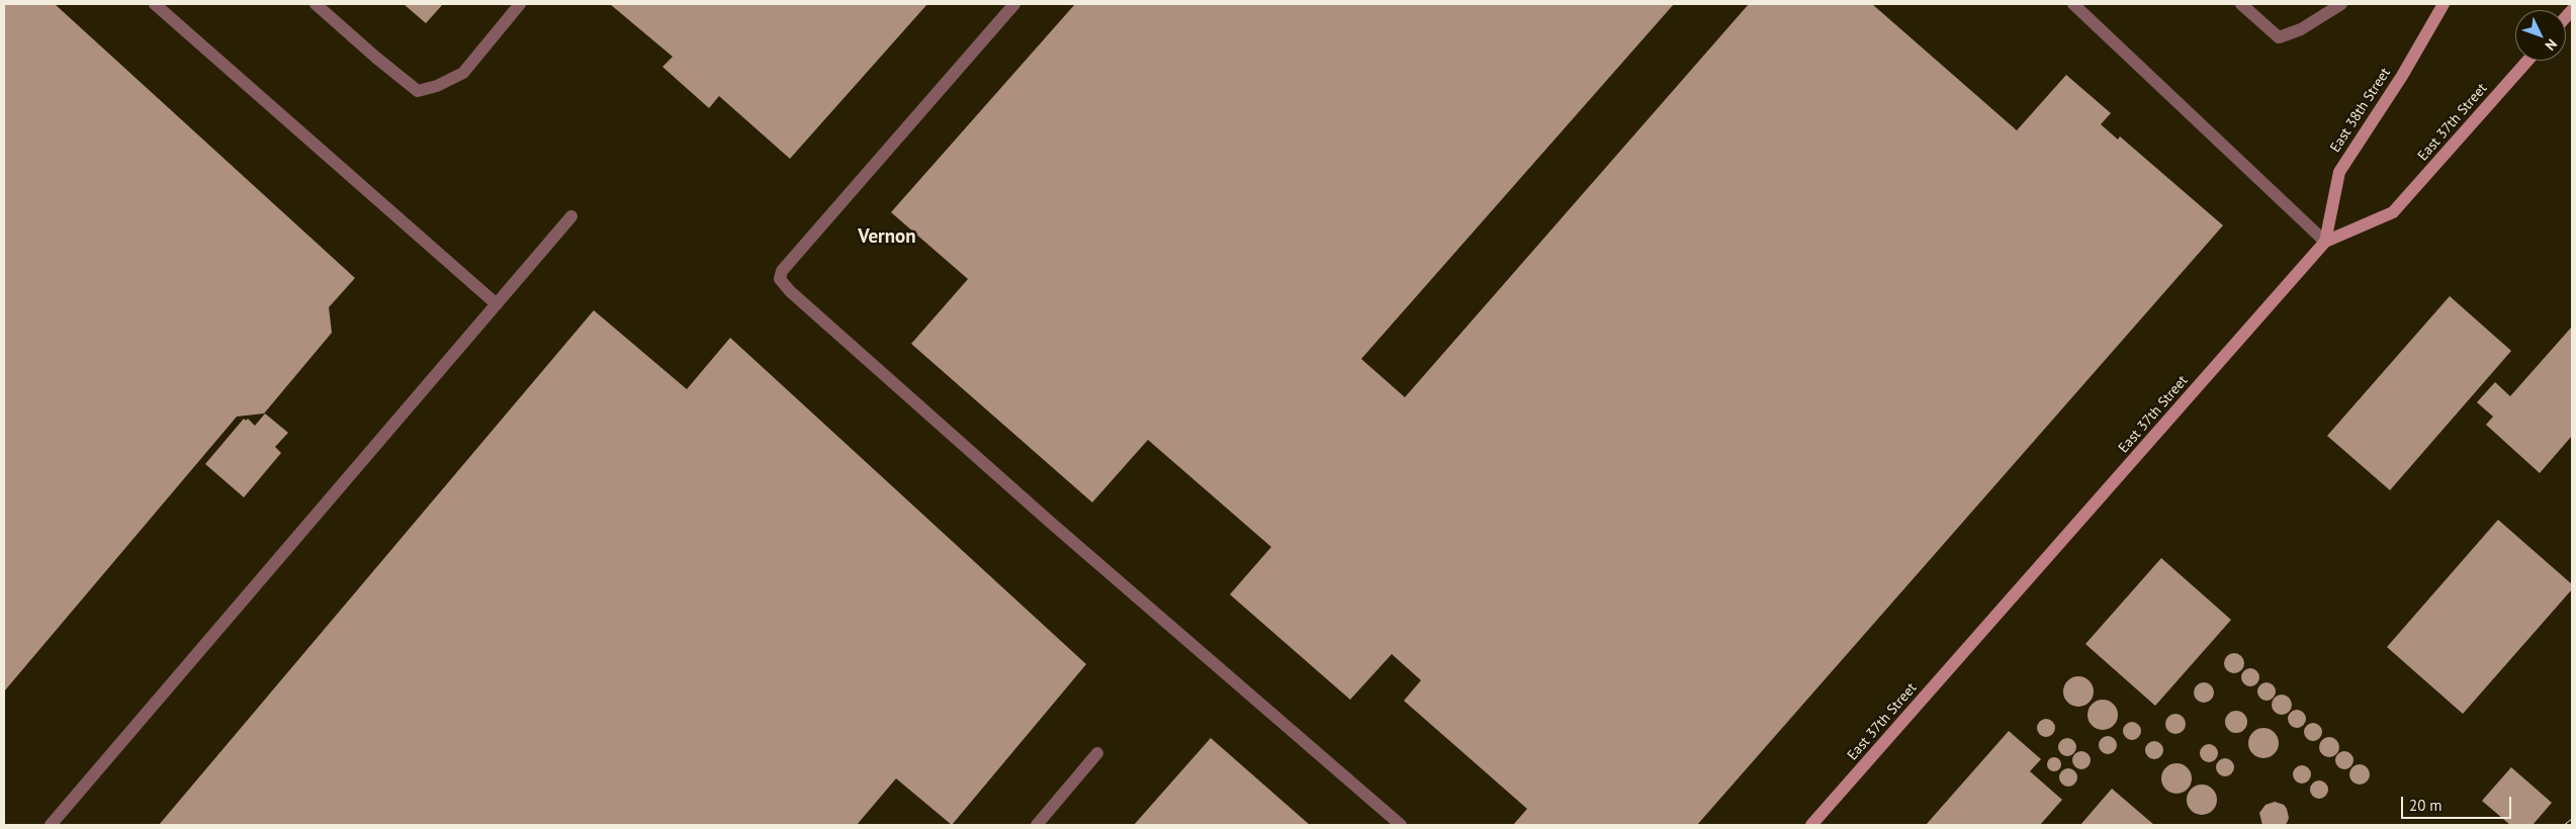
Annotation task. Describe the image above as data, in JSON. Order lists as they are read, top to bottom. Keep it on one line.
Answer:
{"streets":{"main road":["East 38th Street","East 37th Street"]},"crossings":[["East 38th Street","East 37th Street"]],"districts":["Vernon"],"scale_bar":"20 m","north":"bottom right"}
